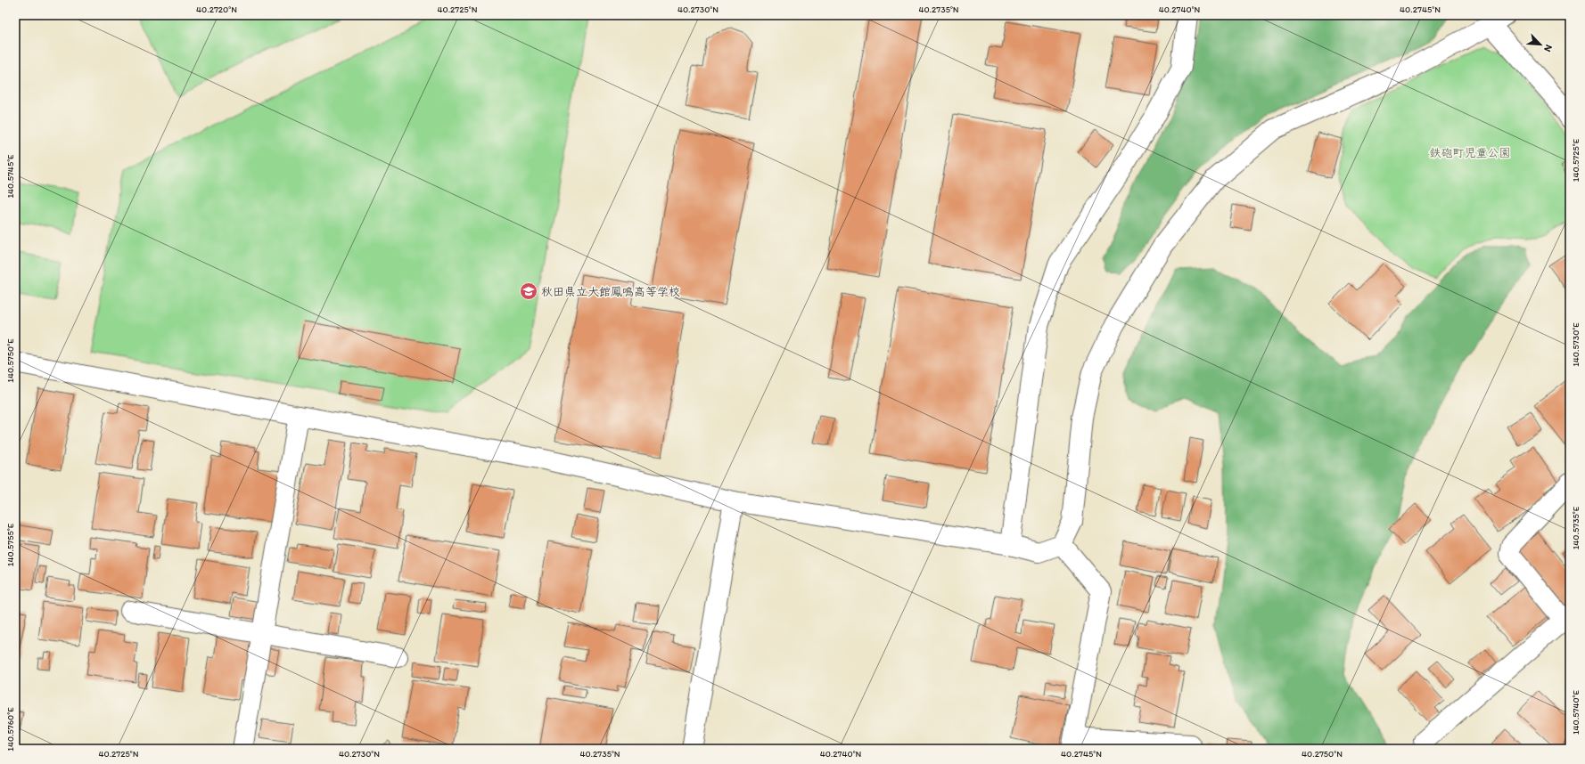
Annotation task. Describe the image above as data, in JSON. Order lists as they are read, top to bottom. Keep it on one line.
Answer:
{"parks":["鉄砲町児童公園"],"places":{"school or university":["秋田県立大館鳳鳴高等学校"]},"north":"bottom right","coordinates":["40.2720°N","40.2725°N","40.2730°N","40.2735°N","40.2740°N","40.2745°N","140.5725°E","140.5745°E","140.5730°E","140.5750°E","140.5735°E","140.5755°E","140.5740°E","140.5760°E","40.2750°N"]}
